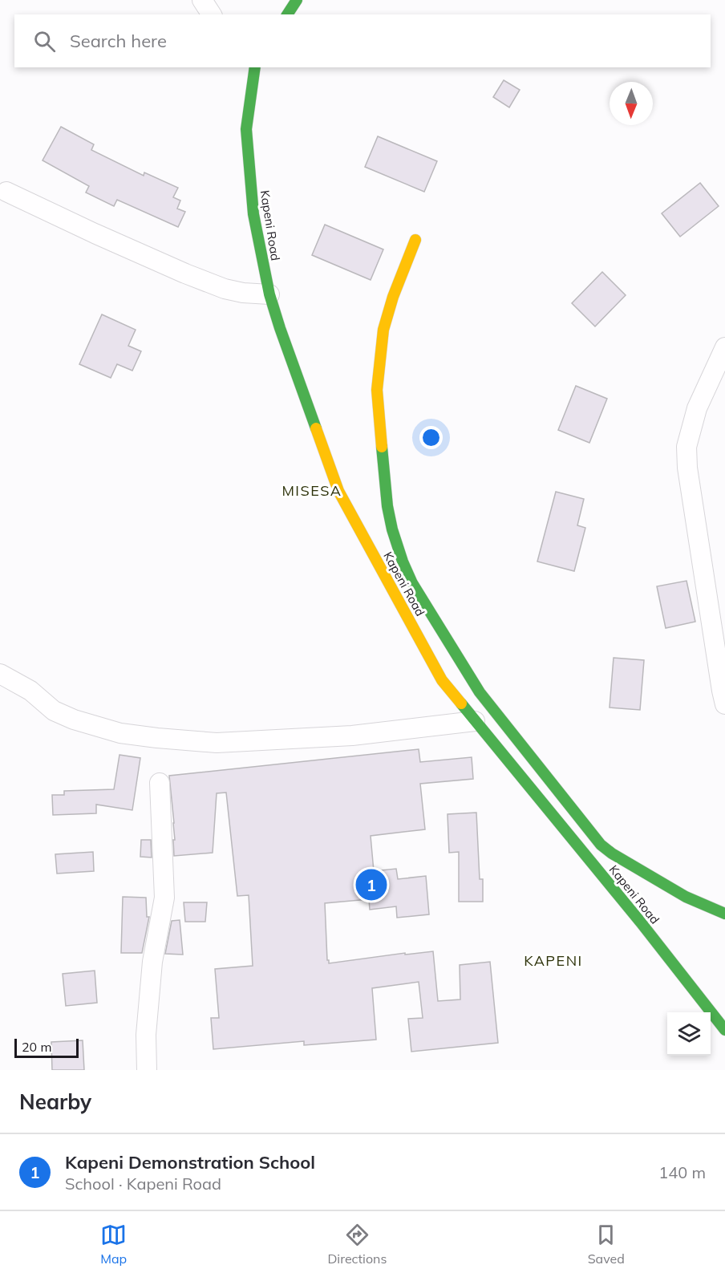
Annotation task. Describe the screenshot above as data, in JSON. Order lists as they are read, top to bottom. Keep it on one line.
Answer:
{"streets":{"main road":["Kapeni Road"]},"districts":["MISESA","KAPENI"],"scale_bar":"20 m","north":"bottom","page":{"search":"Search here","pins":"1","scale":"20 m","heading":"Nearby","list":[{"mark":"1","name":"Kapeni Demonstration School","note":"School · Kapeni Road","value":"140 m"}],"nav":["Map","Directions","Saved"]}}
